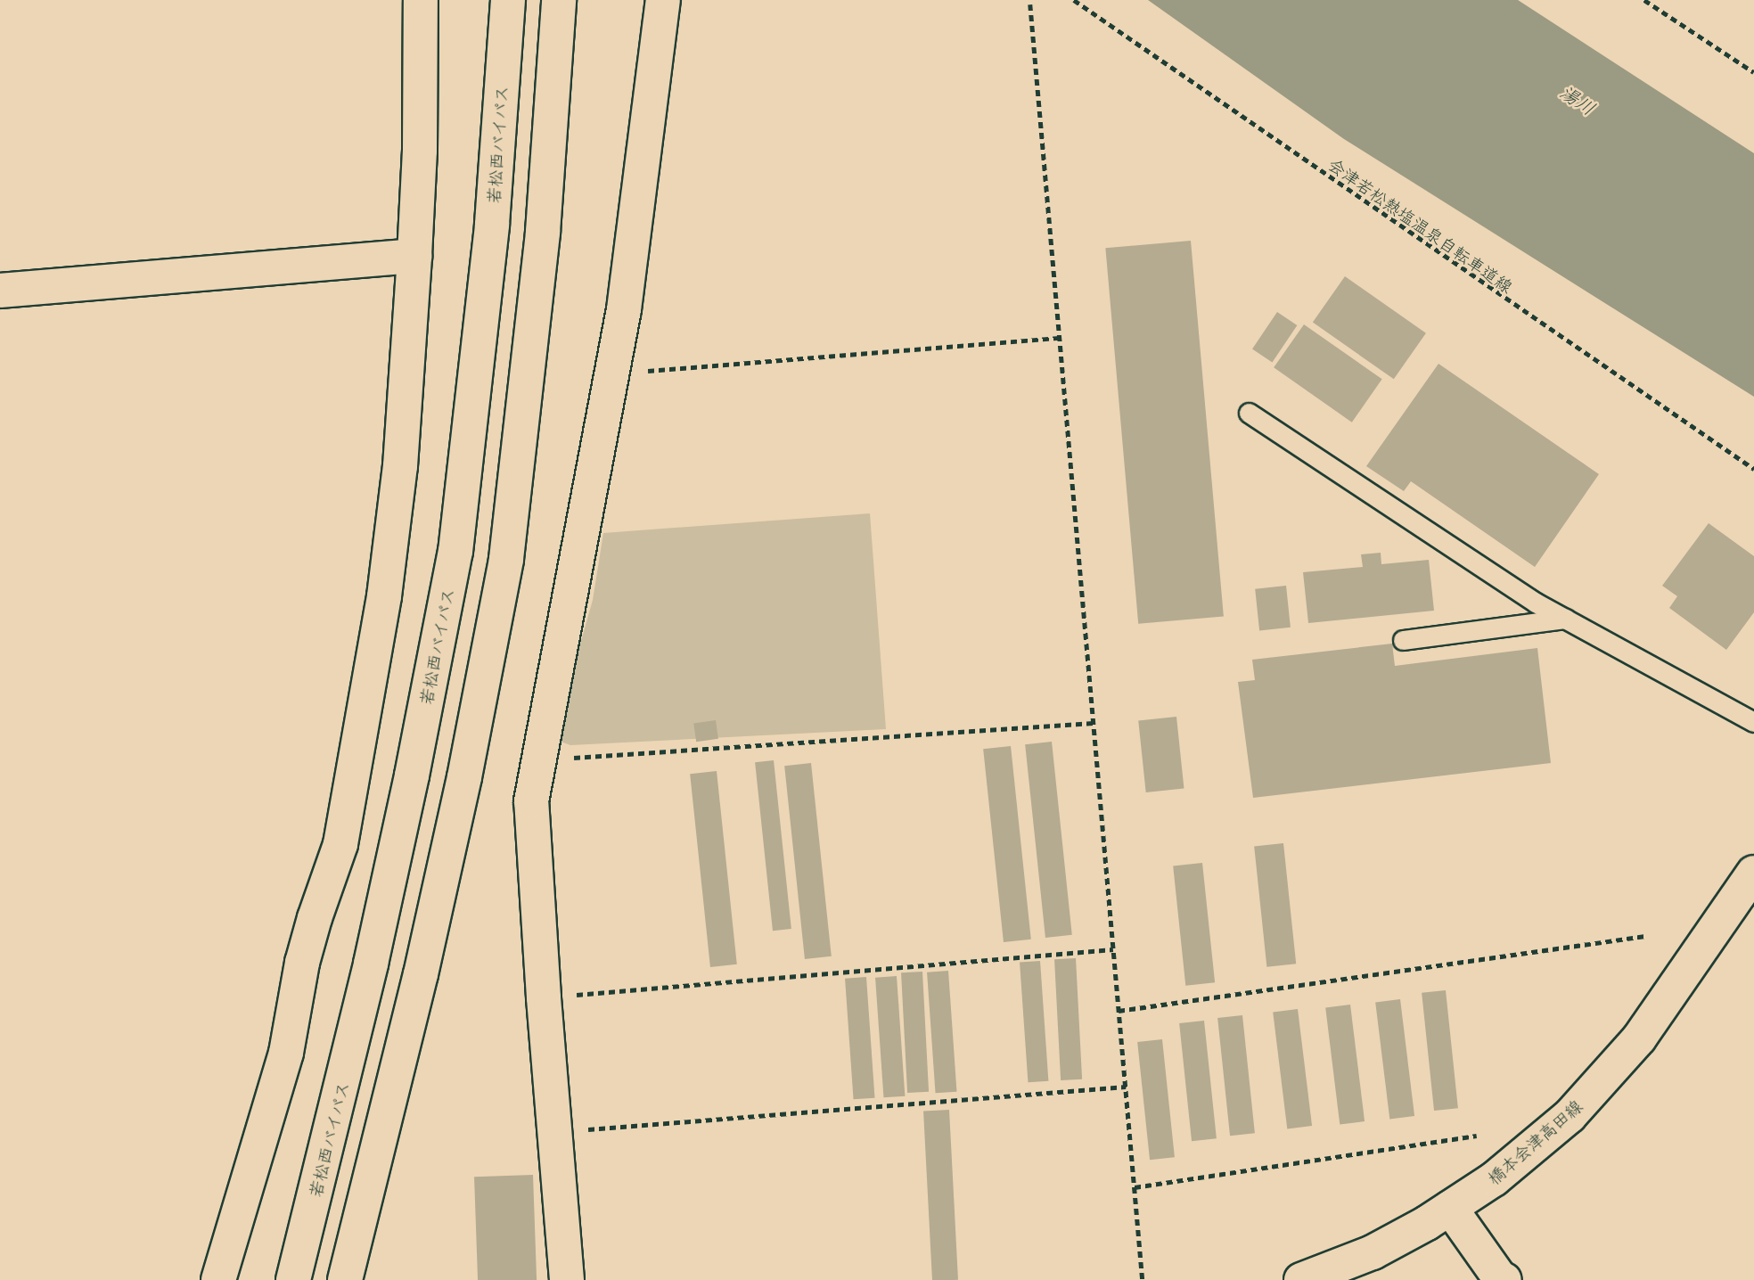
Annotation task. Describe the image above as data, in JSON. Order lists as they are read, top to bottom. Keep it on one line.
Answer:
{"streets":{"main road":["若松西バイパス","橋本会津高田線"],"path":["会津若松熱塩温泉自転車道線"]},"water":["湯川"]}
